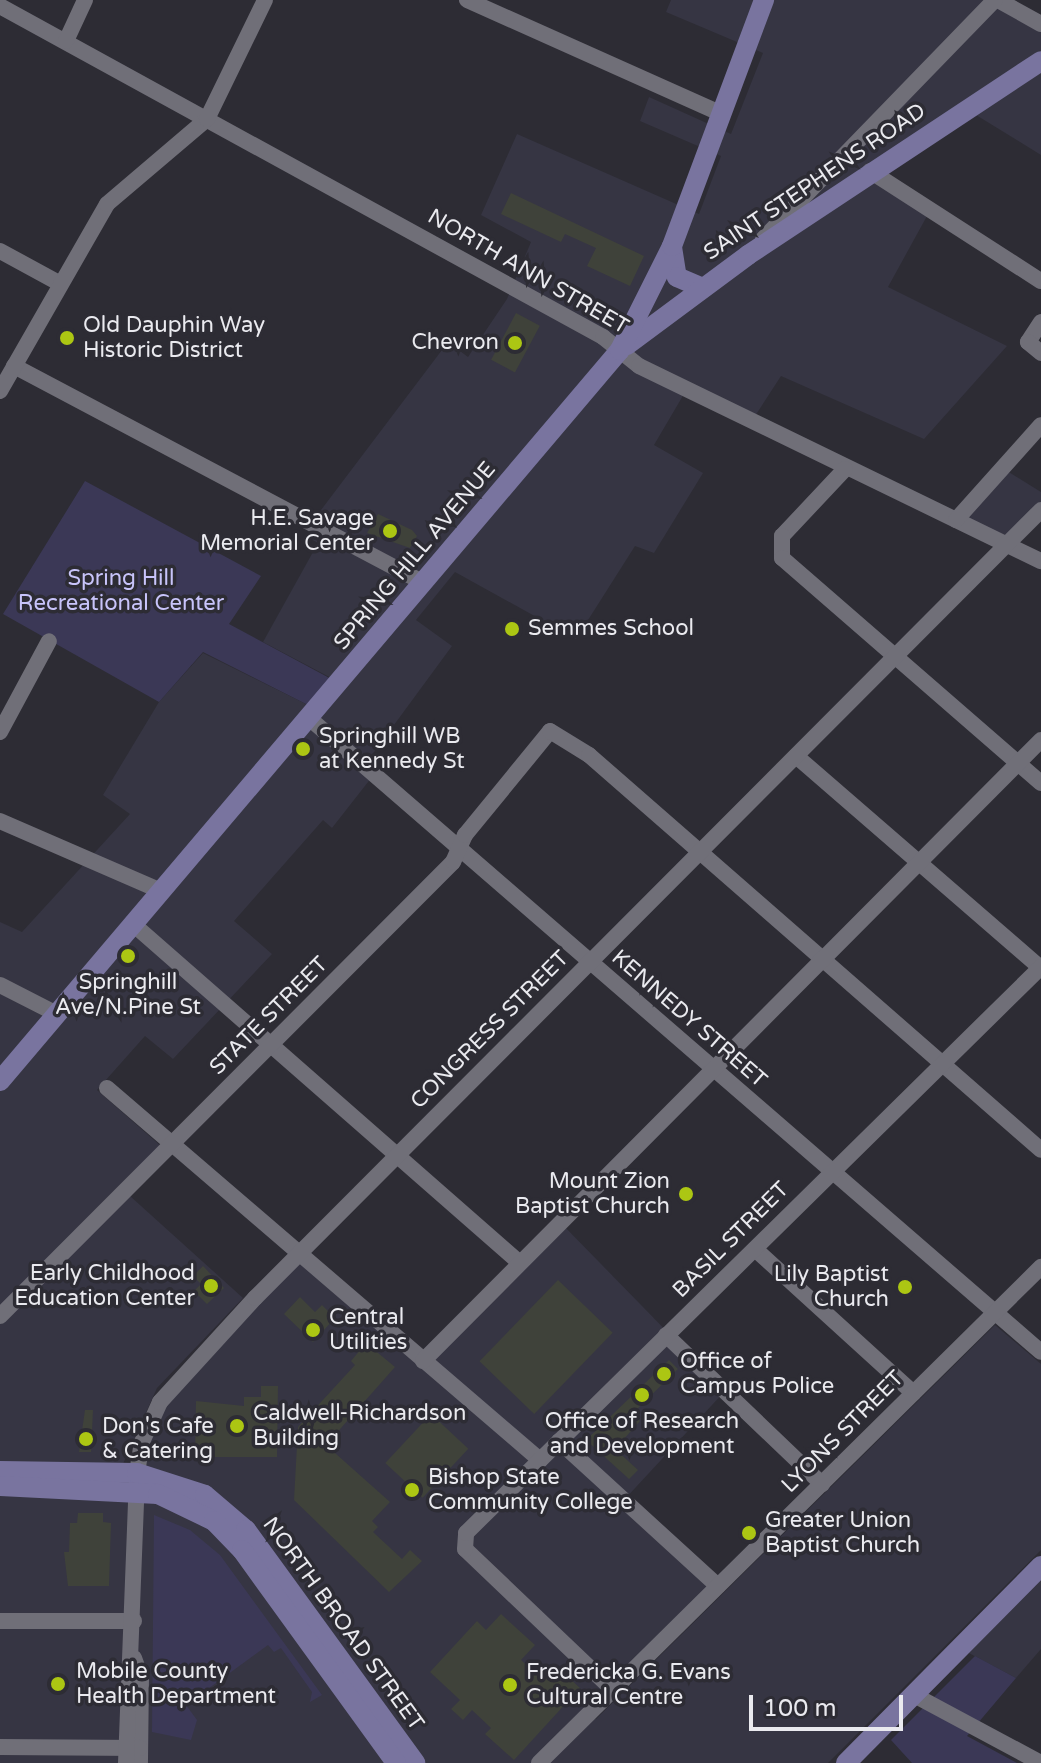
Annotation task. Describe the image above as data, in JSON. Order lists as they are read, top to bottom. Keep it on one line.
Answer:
{"streets":{"main road":["SAINT STEPHENS ROAD","SPRING HILL AVENUE","NORTH BROAD STREET"],"street":["NORTH ANN STREET","STATE STREET","KENNEDY STREET","CONGRESS STREET","BASIL STREET","LYONS STREET"]},"crossings":[["SAINT STEPHENS ROAD","NORTH ANN STREET"],["SAINT STEPHENS ROAD","SPRING HILL AVENUE"],["NORTH ANN STREET","SPRING HILL AVENUE"],["NORTH ANN STREET","CONGRESS STREET"],["SPRING HILL AVENUE","KENNEDY STREET"],["STATE STREET","KENNEDY STREET"],["STATE STREET","CONGRESS STREET"],["KENNEDY STREET","CONGRESS STREET"],["KENNEDY STREET","BASIL STREET"],["KENNEDY STREET","LYONS STREET"],["CONGRESS STREET","NORTH BROAD STREET"],["BASIL STREET","LYONS STREET"]],"parks":["Spring Hill Recreational Center"],"places":["Old Dauphin Way Historic District","Chevron","H.E. Savage Memorial Center","Semmes School","Springhill WB at Kennedy St","Springhill Ave/N.Pine St","Mount Zion Baptist Church","Early Childhood Education Center","Lily Baptist Church","Central Utilities","Office of Campus Police","Office of Research and Development","Caldwell-Richardson Building","Don's Cafe & Catering","Bishop State Community College","Greater Union Baptist Church","Mobile County Health Department","Fredericka G. Evans Cultural Centre"],"scale_bar":"100 m"}
